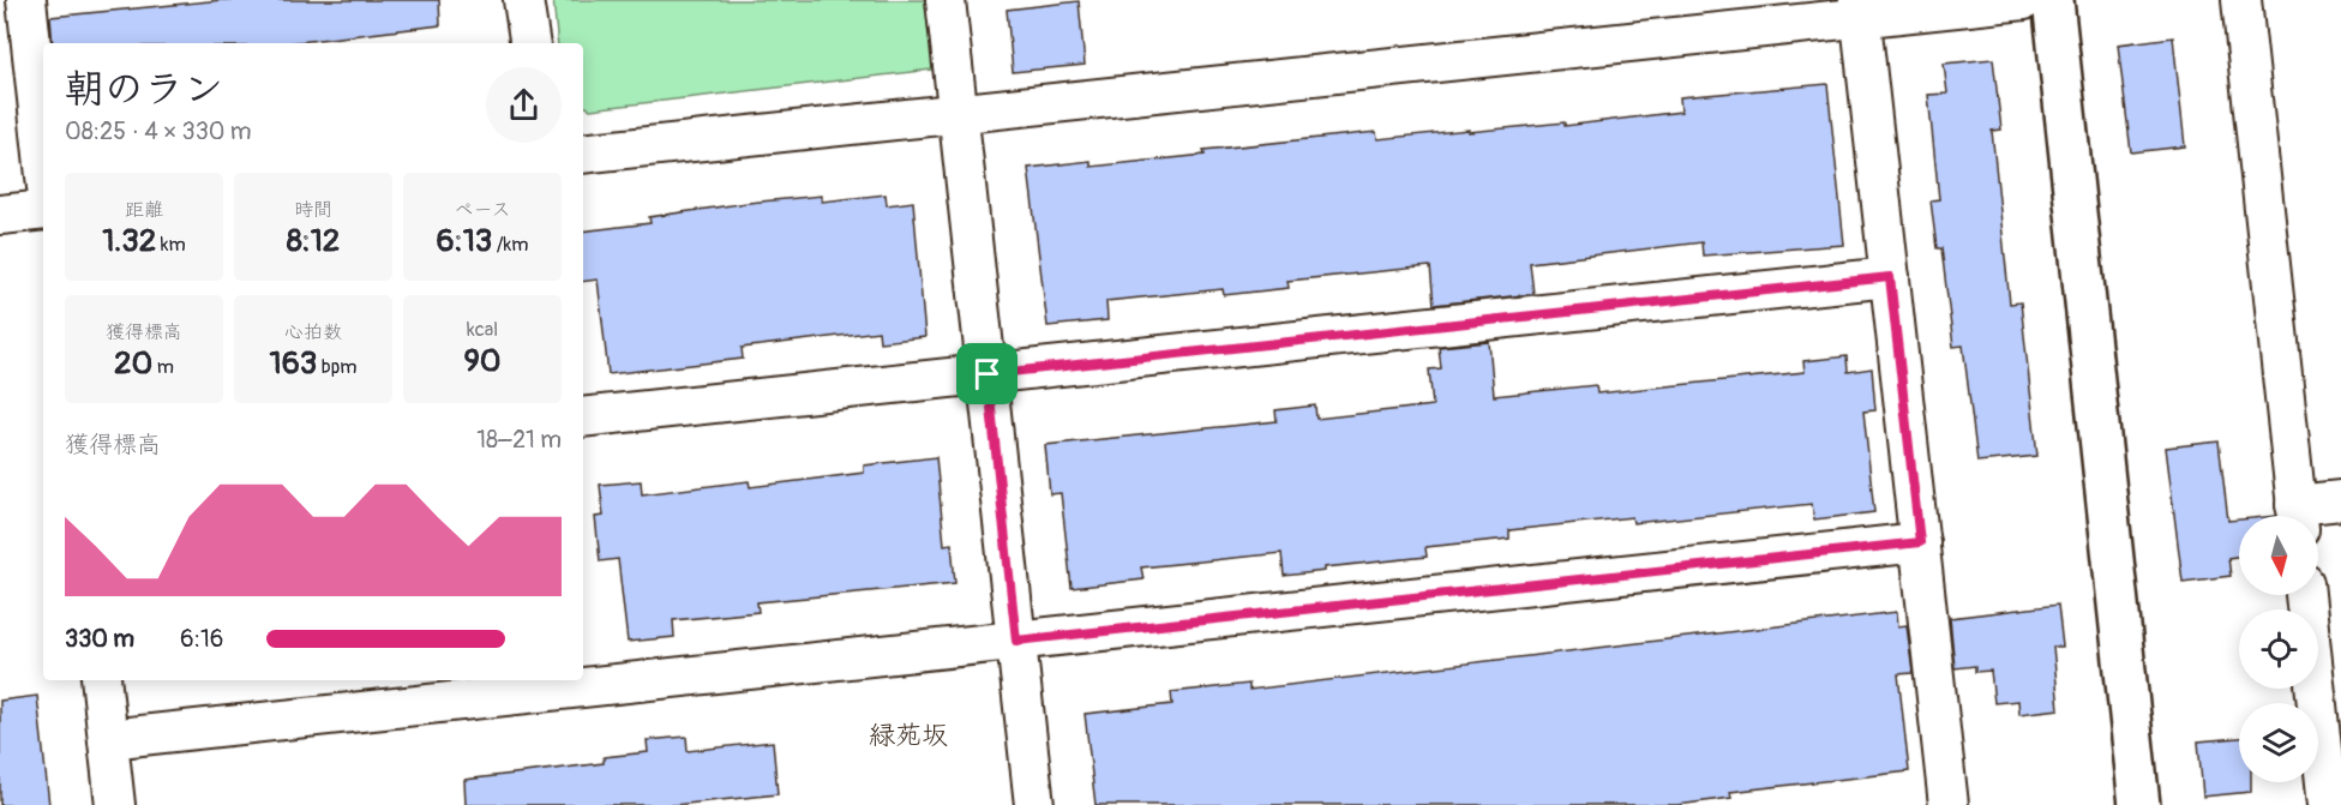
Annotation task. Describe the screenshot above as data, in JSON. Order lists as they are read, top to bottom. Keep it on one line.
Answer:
{"districts":["緑苑坂"],"north":"bottom","page":{"heading":["朝のラン","08:25 · 4 × 330 m"],"stats":[["距離","1.32 km"],["時間","8:12"],["ペース","6:13 /km"],["獲得標高","20 m"],["心拍数","163 bpm"],["kcal","90"]],"chart":["獲得標高","18–21 m"],"list":[{"name":"330 m","note":"6:16"}]}}
